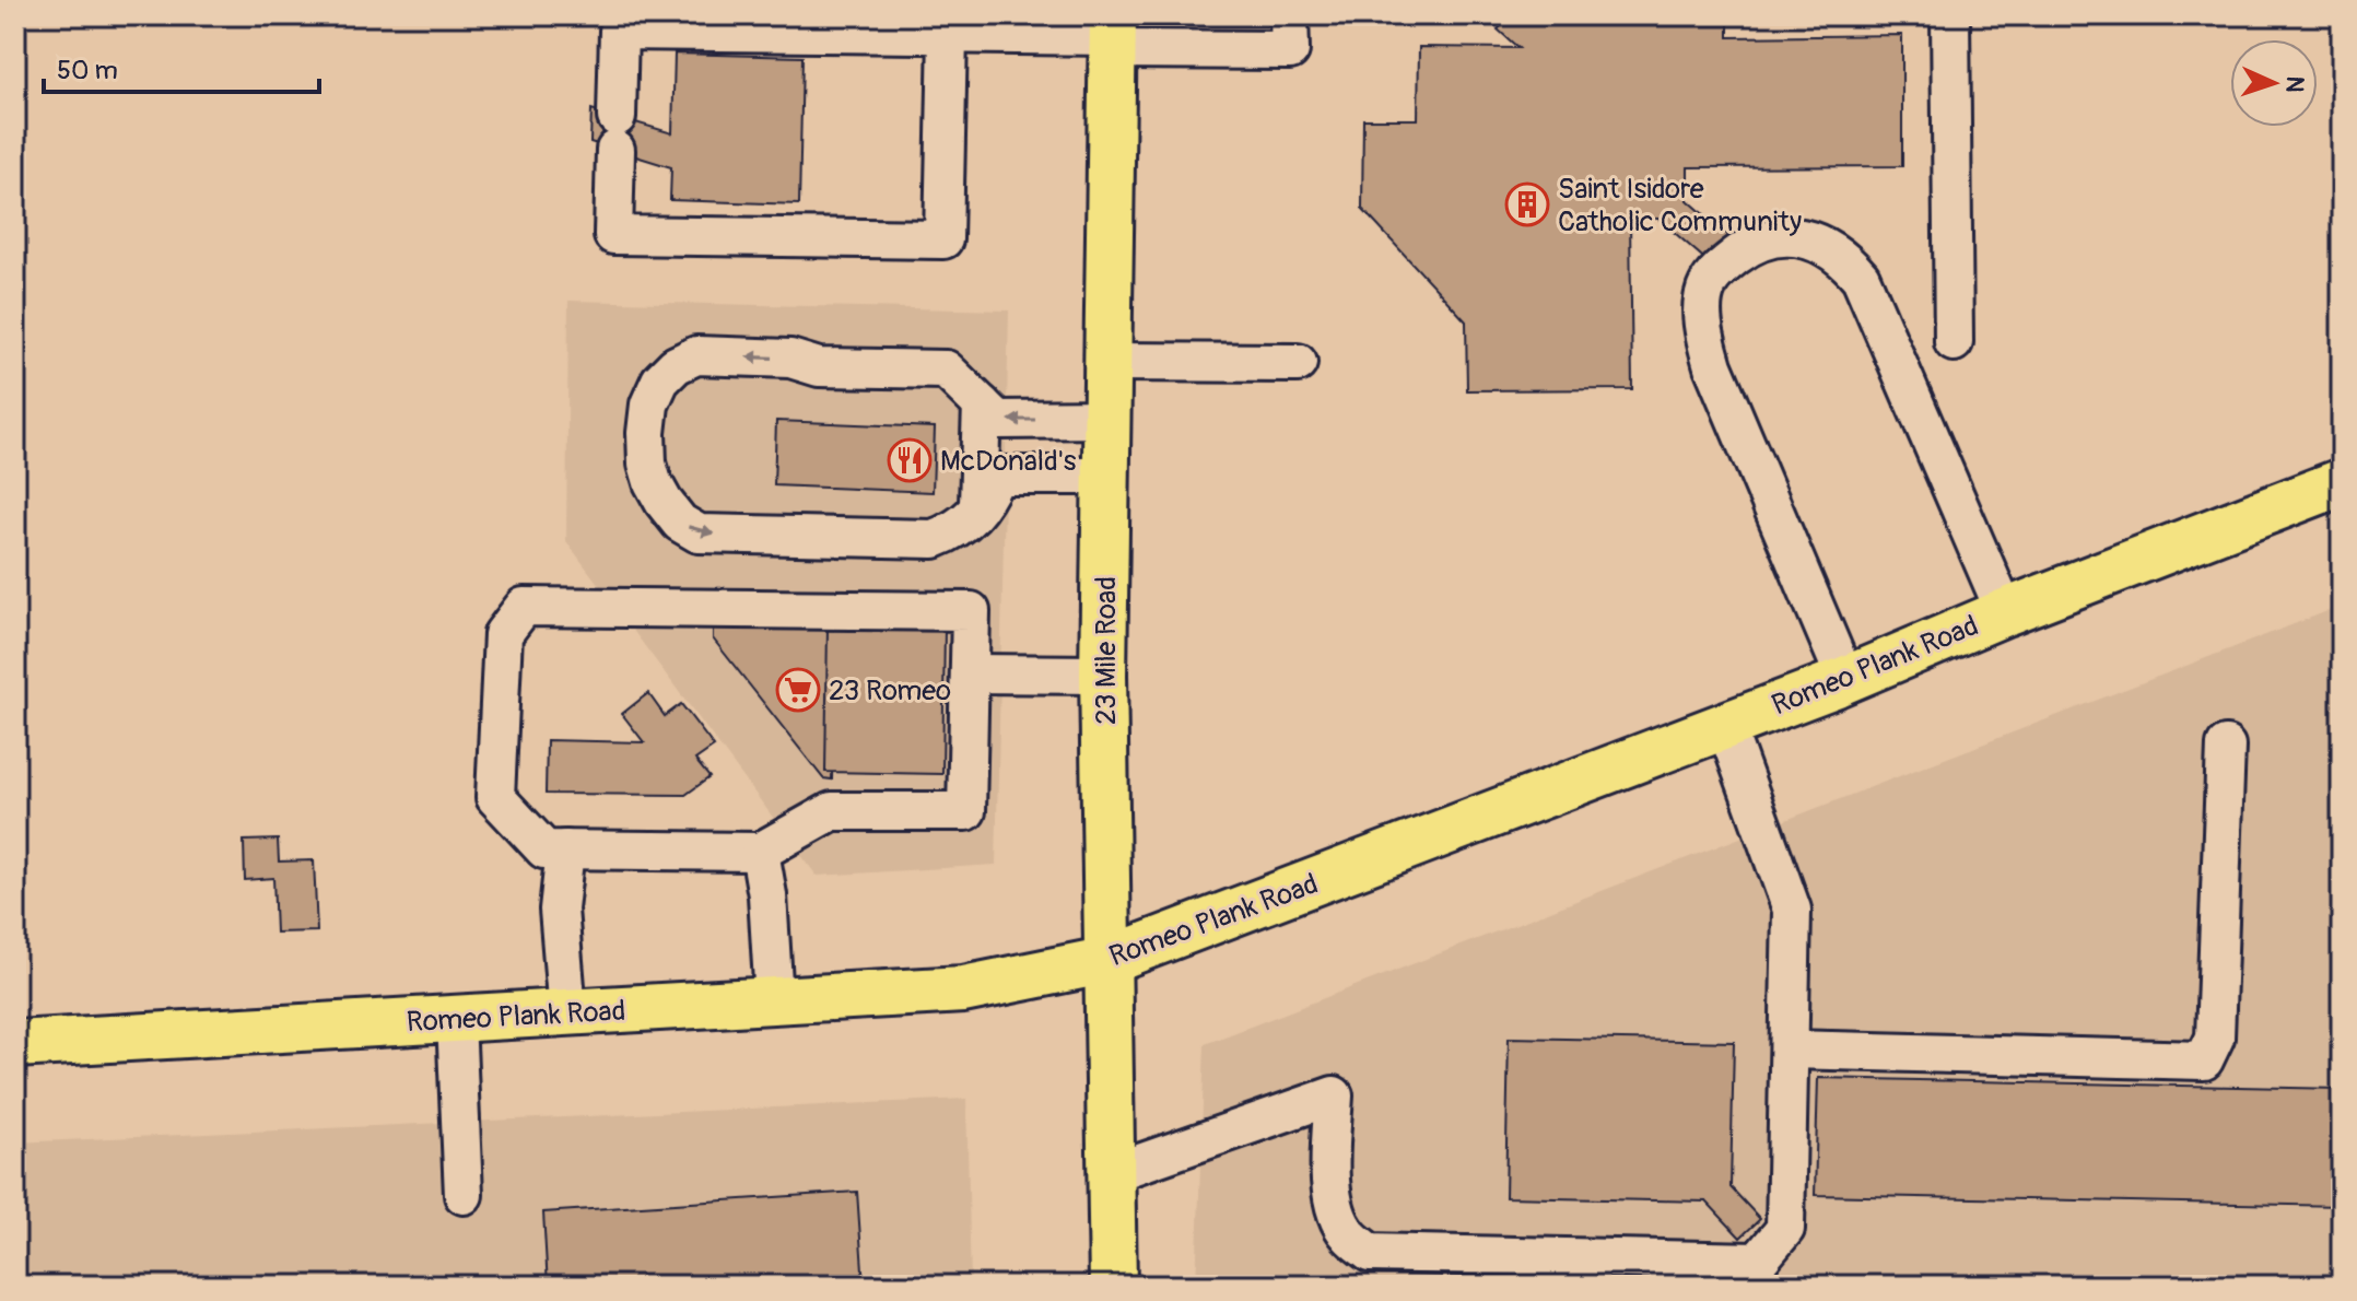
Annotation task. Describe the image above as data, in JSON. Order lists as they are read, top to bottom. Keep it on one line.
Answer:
{"streets":{"main road":["23 Mile Road","Romeo Plank Road"]},"crossings":[["23 Mile Road","Romeo Plank Road"]],"places":{"building":["Saint Isidore Catholic Community"],"restaurant":["McDonald's"],"supermarket":["23 Romeo"]},"scale_bar":"50 m","north":"right"}
